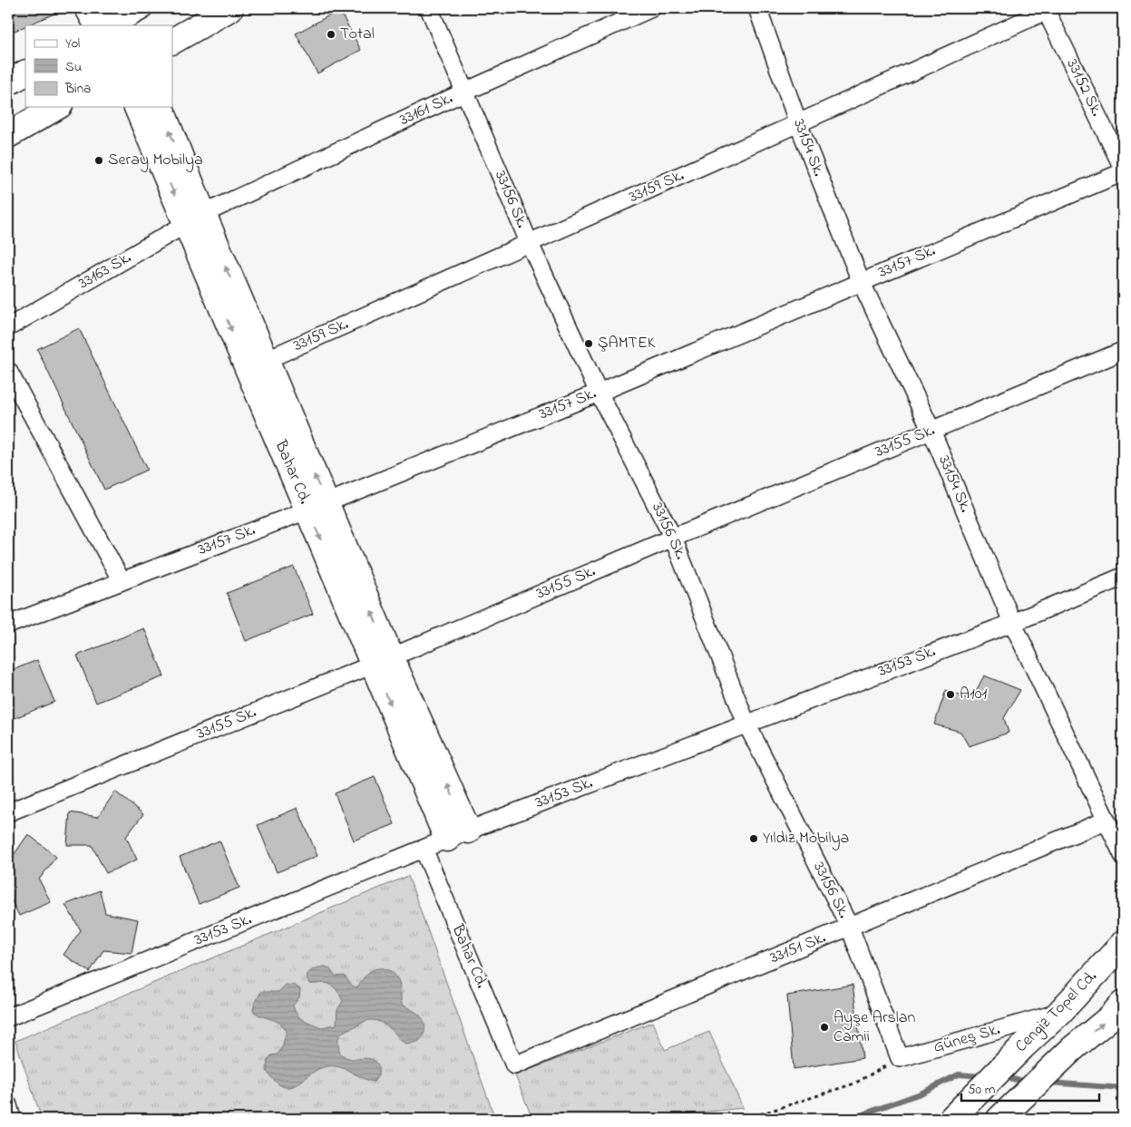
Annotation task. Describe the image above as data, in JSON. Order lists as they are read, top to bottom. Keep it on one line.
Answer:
{"streets":{"main road":["Bahar Cd.","Cengiz Topel Cd."],"street":["33152 Sk.","33161 Sk.","33154 Sk.","33159 Sk.","33156 Sk.","33157 Sk.","33163 Sk.","33155 Sk.","33153 Sk.","33151 Sk.","Güneş Sk."]},"crossings":[["33152 Sk.","33159 Sk."],["33161 Sk.","33156 Sk."],["33161 Sk.","33163 Sk."],["33161 Sk.","Bahar Cd."],["33154 Sk.","33159 Sk."],["33154 Sk.","33157 Sk."],["33154 Sk.","33155 Sk."],["33154 Sk.","33153 Sk."],["33154 Sk.","33151 Sk."],["33159 Sk.","33156 Sk."],["33159 Sk.","Bahar Cd."],["33156 Sk.","33157 Sk."],["33156 Sk.","33155 Sk."],["33156 Sk.","33153 Sk."],["33156 Sk.","33151 Sk."],["33156 Sk.","Güneş Sk."],["33157 Sk.","Bahar Cd."],["33163 Sk.","Bahar Cd."],["33155 Sk.","Bahar Cd."],["Bahar Cd.","33153 Sk."],["Bahar Cd.","33151 Sk."],["Cengiz Topel Cd.","Güneş Sk."]],"places":["Total","Seray Mobilya","ŞAMTEK","A101","Yıldız Mobilya","Ayşe Arslan Camii"],"legend":["Yol","Su","Bina"],"scale_bar":"50 m"}
